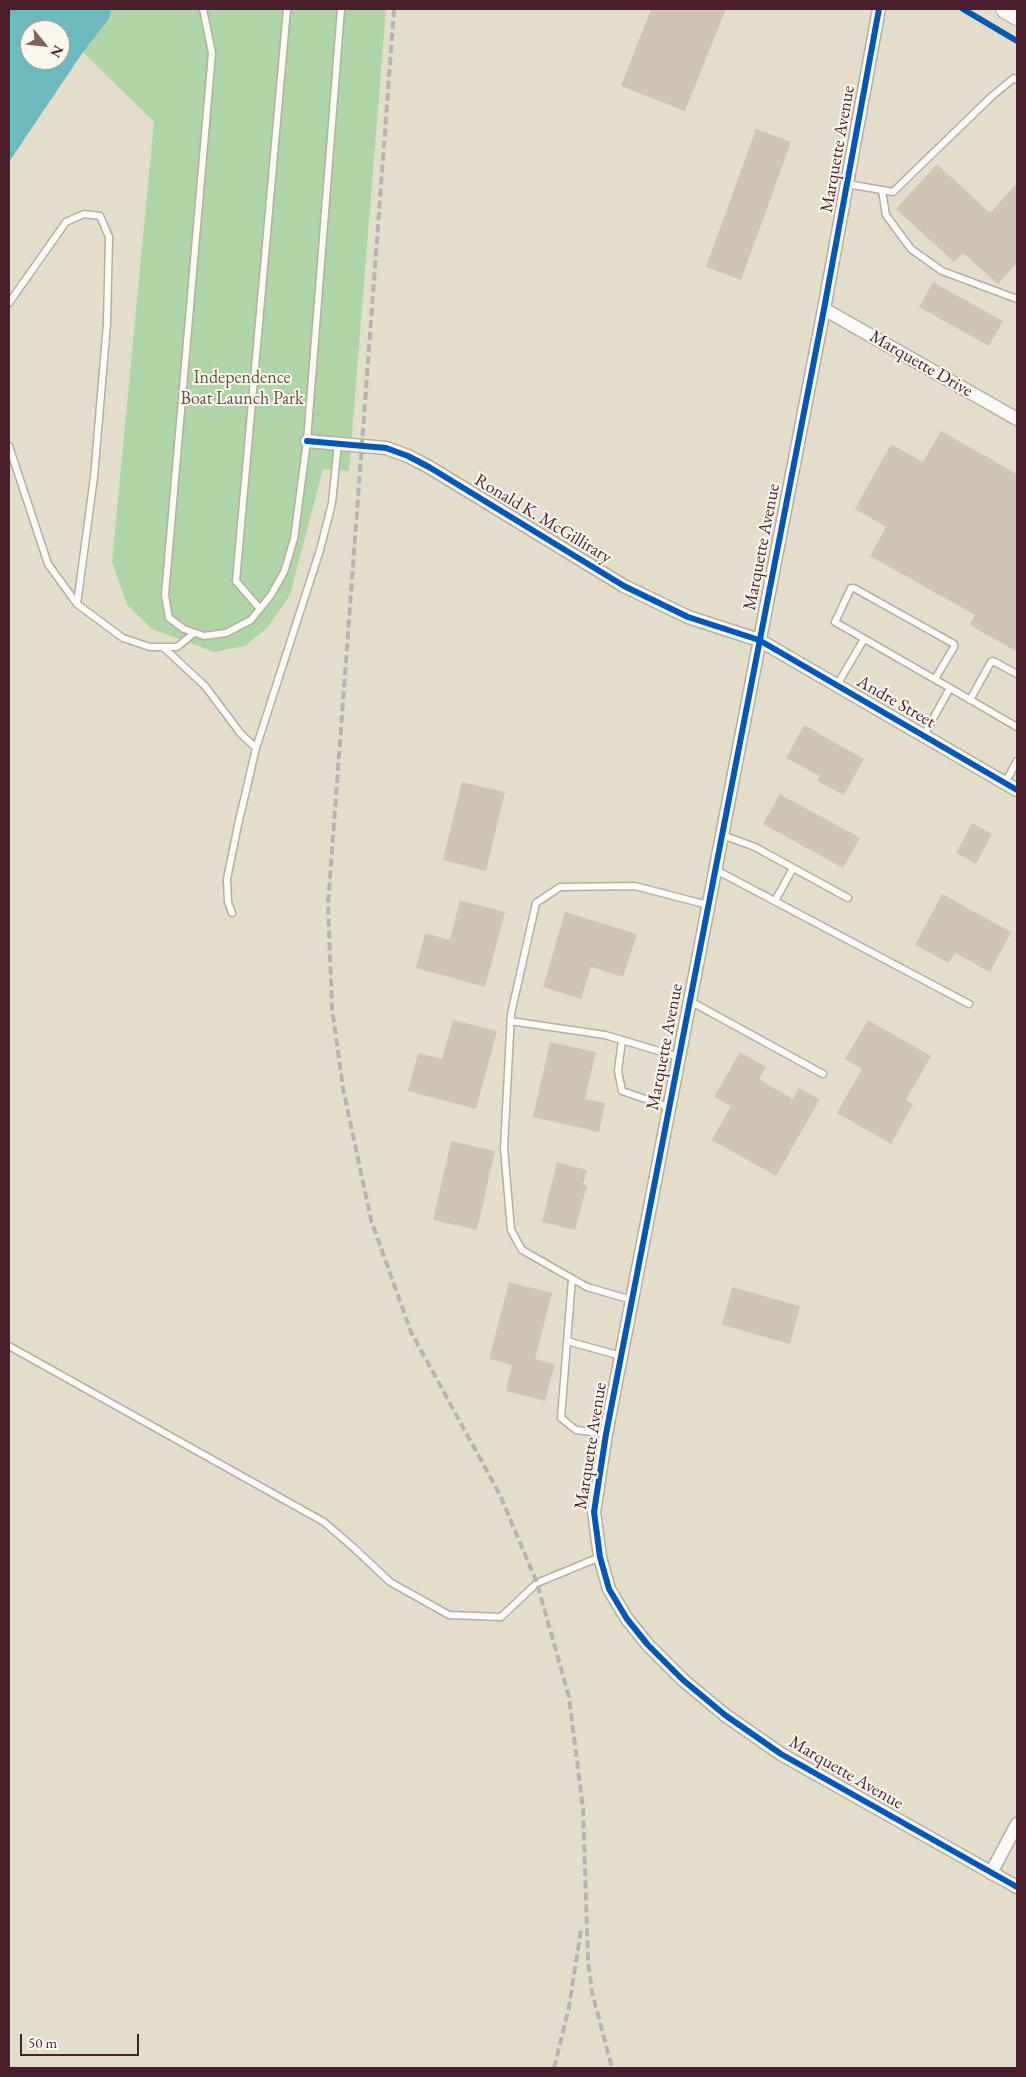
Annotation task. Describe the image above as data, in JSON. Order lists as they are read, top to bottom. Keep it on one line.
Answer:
{"streets":{"street":["Marquette Avenue","Marquette Drive","Ronald K. McGillirary","Andre Street"]},"crossings":[["Marquette Avenue","Marquette Drive"],["Marquette Avenue","Ronald K. McGillirary"],["Marquette Avenue","Andre Street"],["Ronald K. McGillirary","Andre Street"]],"parks":["Independence Boat Launch Park"],"scale_bar":"50 m","north":"bottom right"}
